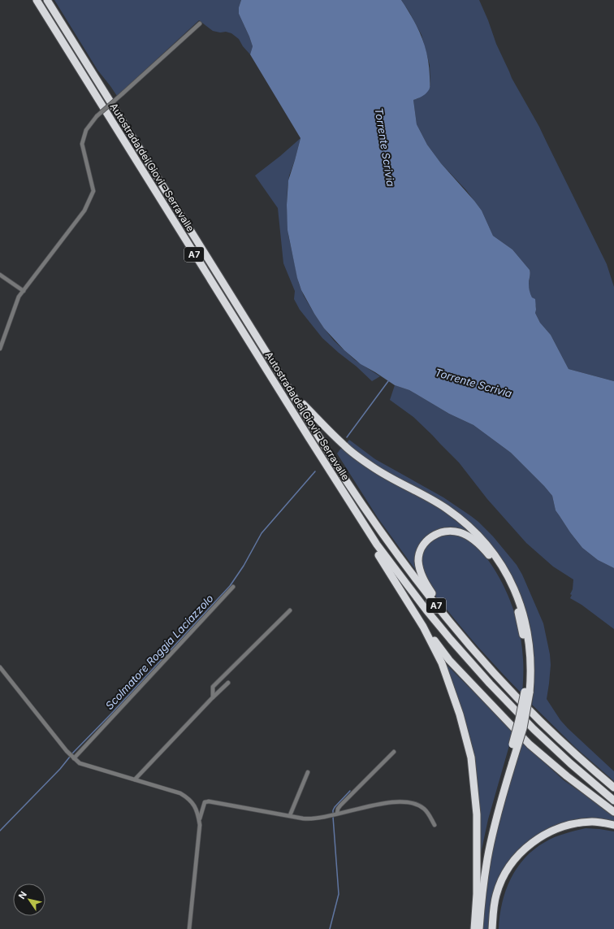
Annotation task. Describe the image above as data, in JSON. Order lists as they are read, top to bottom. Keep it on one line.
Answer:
{"streets":{"highway":["Autostrada dei Giovi - Serravalle","A7"]},"water":["Torrente Scrivia","Scolmatore Roggia Laciazzolo"],"north":"top left"}
